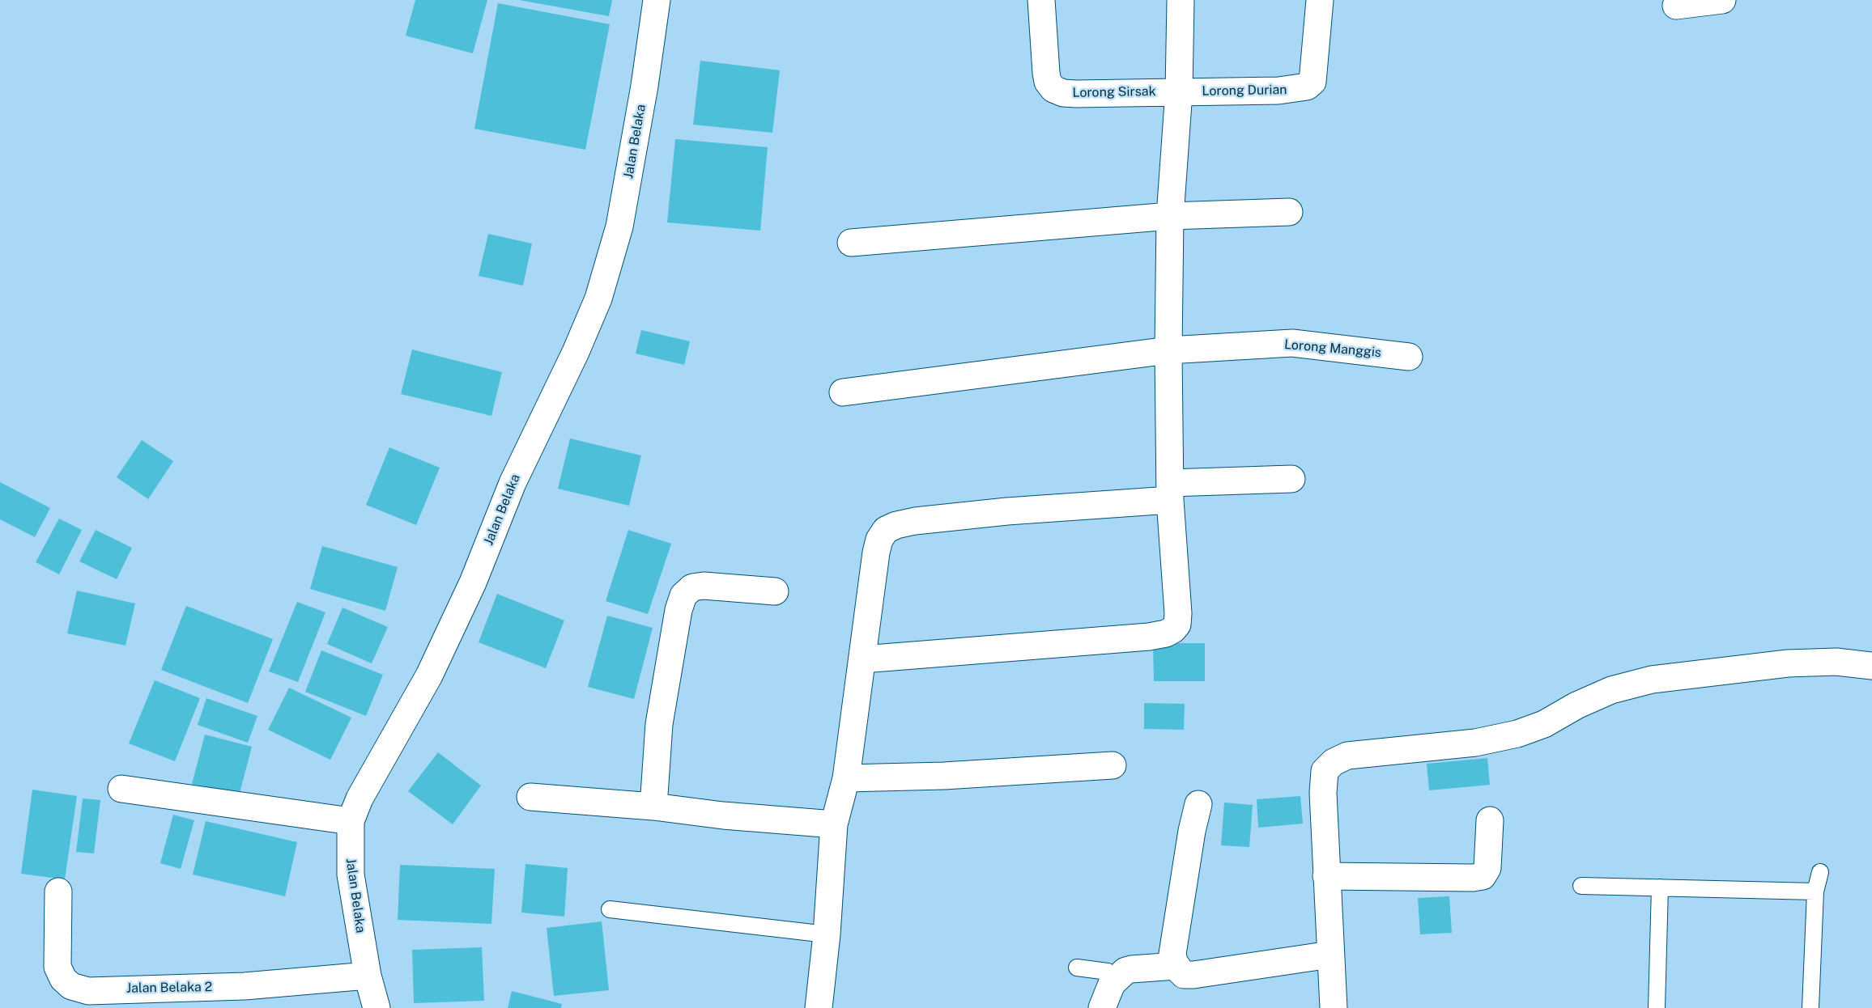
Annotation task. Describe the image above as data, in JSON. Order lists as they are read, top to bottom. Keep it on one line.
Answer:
{"streets":{"street":["Lorong Durian","Lorong Sirsak","Jalan Belaka","Lorong Manggis","Jalan Belaka 2"]},"crossings":[["Lorong Durian","Lorong Sirsak"],["Jalan Belaka","Jalan Belaka 2"]]}
